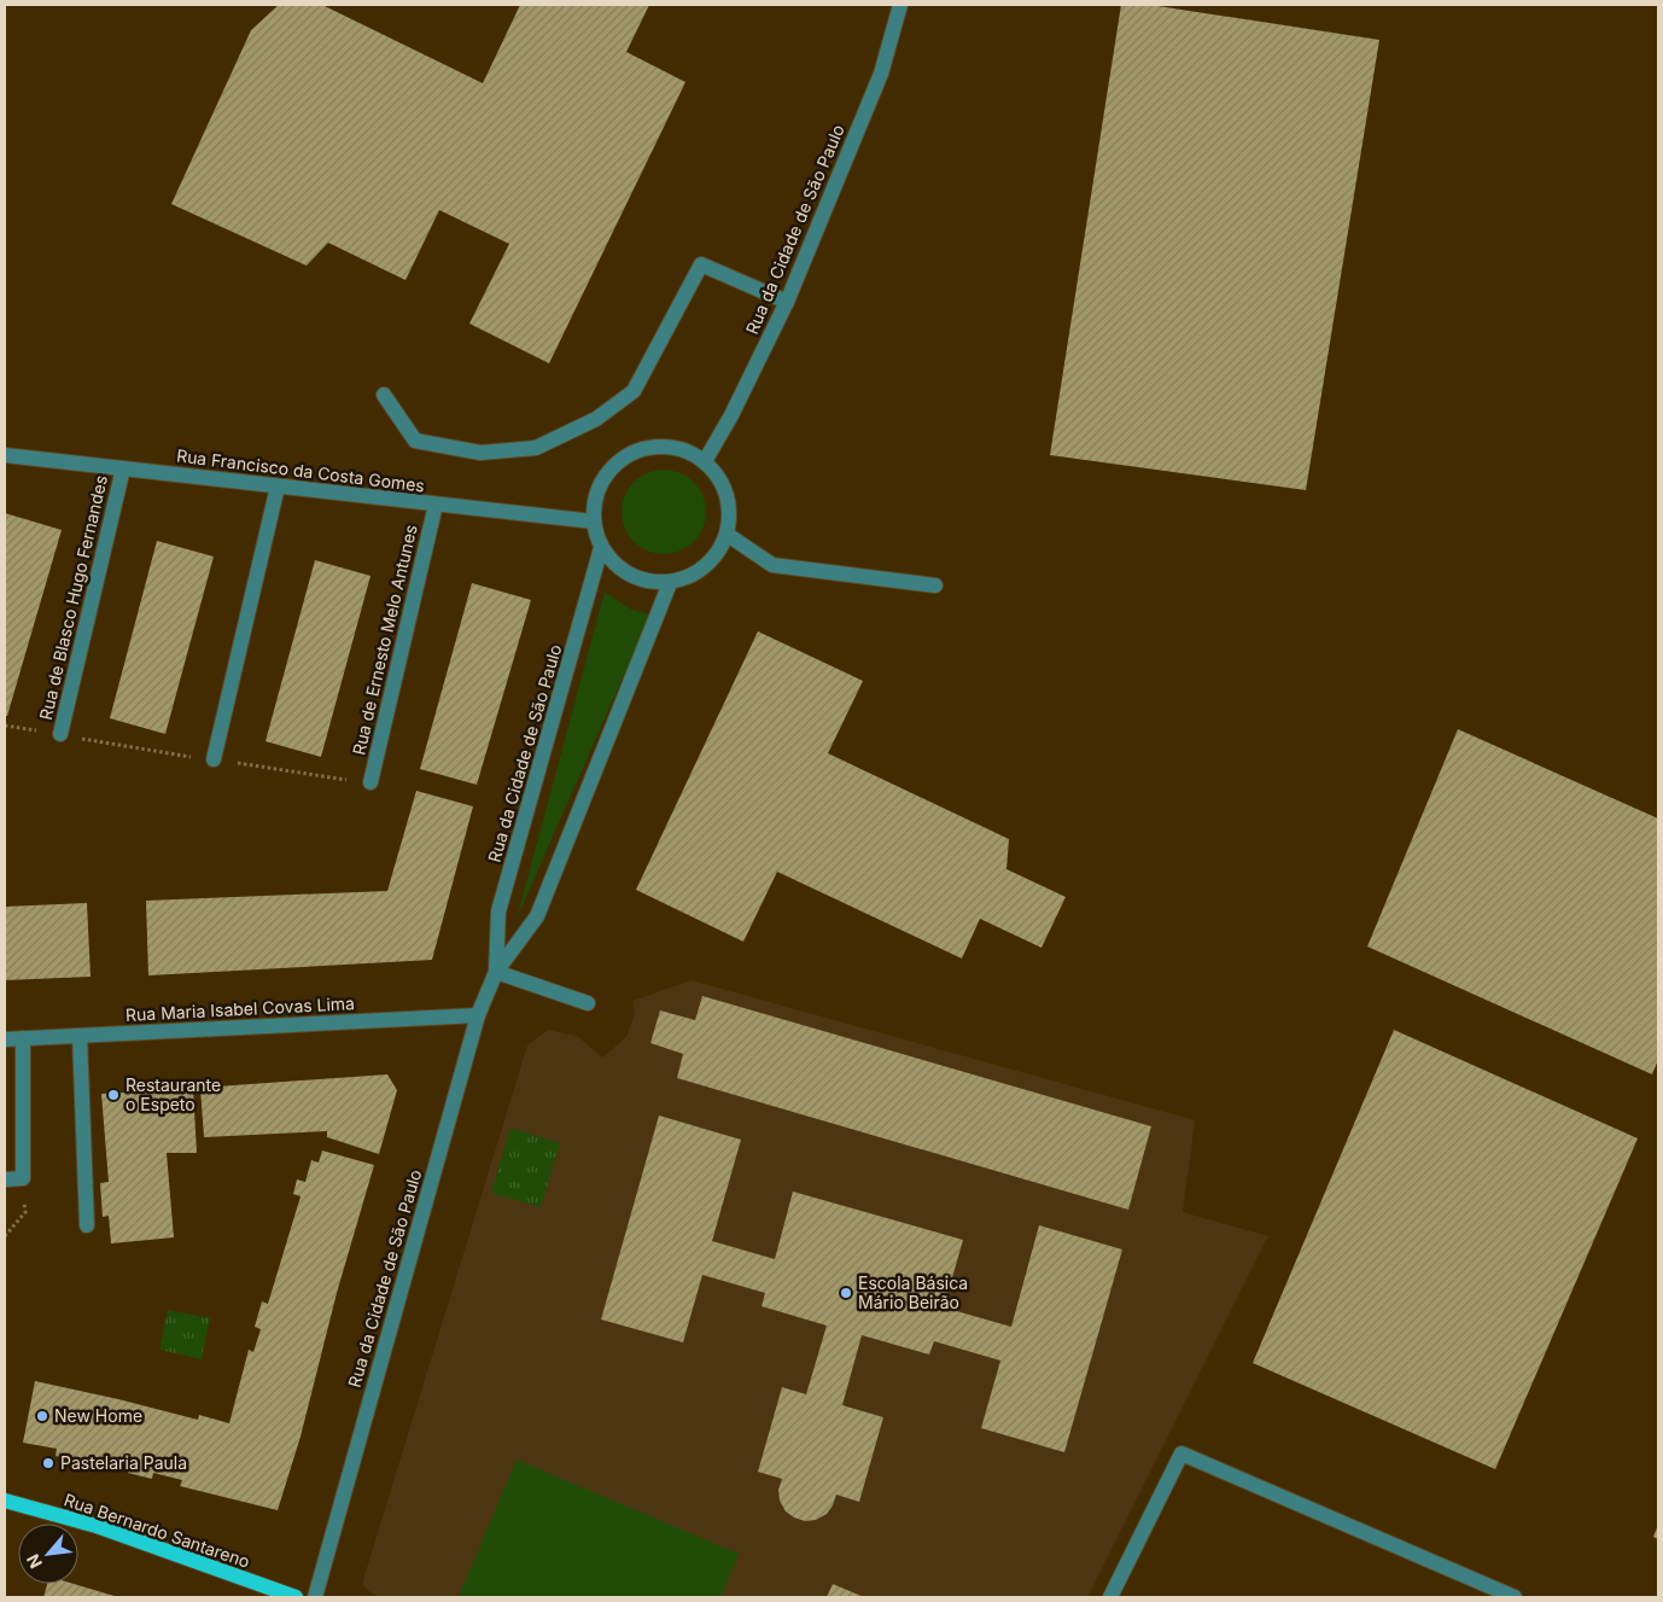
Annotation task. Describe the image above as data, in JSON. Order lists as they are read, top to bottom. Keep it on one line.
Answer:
{"streets":{"main road":["Rua Bernardo Santareno"],"street":["Rua da Cidade de São Paulo","Rua Francisco da Costa Gomes","Rua de Blasco Hugo Fernandes","Rua de Ernesto Melo Antunes","Rua Maria Isabel Covas Lima"]},"crossings":[["Rua da Cidade de São Paulo","Rua Francisco da Costa Gomes"],["Rua da Cidade de São Paulo","Rua Maria Isabel Covas Lima"],["Rua Francisco da Costa Gomes","Rua de Blasco Hugo Fernandes"],["Rua Francisco da Costa Gomes","Rua de Ernesto Melo Antunes"]],"places":["Restaurante o Espeto","Escola Básica Mário Beirão","New Home","Pastelaria Paula"],"north":"bottom left"}
